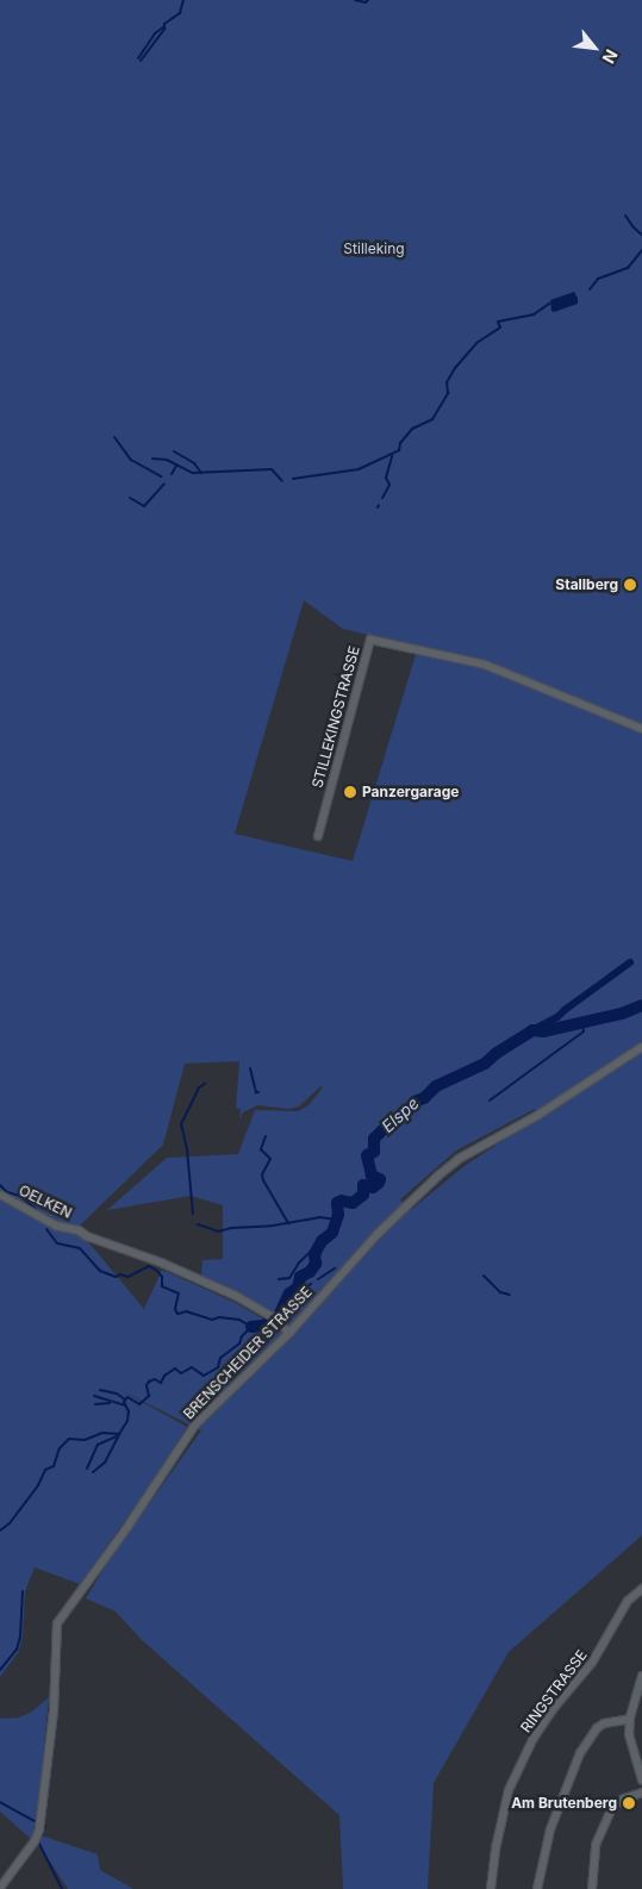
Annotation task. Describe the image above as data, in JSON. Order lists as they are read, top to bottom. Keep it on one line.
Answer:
{"streets":{"street":["STILLEKINGSTRASSE","OELKEN","BRENSCHEIDER STRASSE","RINGSTRASSE"]},"crossings":[["OELKEN","BRENSCHEIDER STRASSE"]],"water":["Elspe"],"parks":["Stilleking"],"places":["Stallberg","Panzergarage","Am Brutenberg"],"north":"bottom right"}
